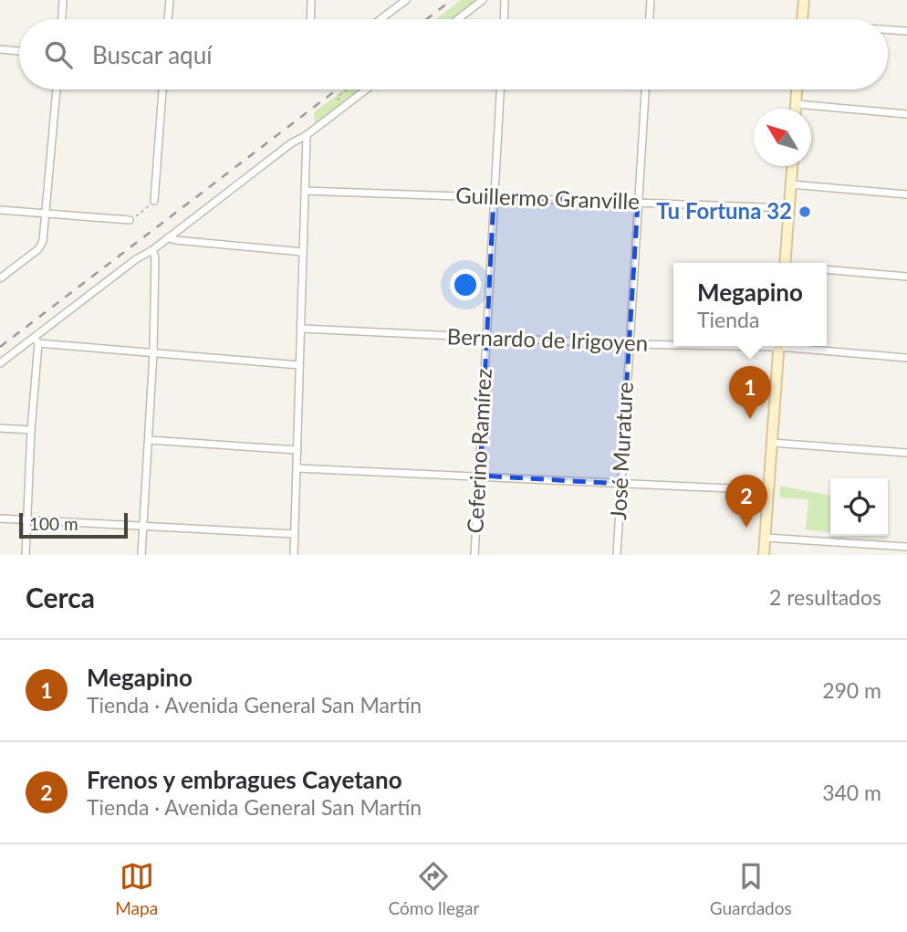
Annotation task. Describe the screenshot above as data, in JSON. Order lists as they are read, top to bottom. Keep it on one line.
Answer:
{"streets":{"street":["Guillermo Granville","Bernardo de Irigoyen","Ceferino Ramírez","José Murature"]},"crossings":[["Guillermo Granville","Ceferino Ramírez"],["Guillermo Granville","José Murature"],["Bernardo de Irigoyen","Ceferino Ramírez"],["Bernardo de Irigoyen","José Murature"]],"places":["Tu Fortuna 32"],"scale_bar":"100 m","north":"top left","page":{"search":"Buscar aquí","popup":["Megapino","Tienda"],"pins":["1","2"],"scale":"100 m","heading":["Cerca","2 resultados"],"list":[{"mark":"1","name":"Megapino","note":"Tienda · Avenida General San Martín","value":"290 m"},{"mark":"2","name":"Frenos y embragues Cayetano","note":"Tienda · Avenida General San Martín","value":"340 m"}],"nav":["Mapa","Cómo llegar","Guardados"]}}
